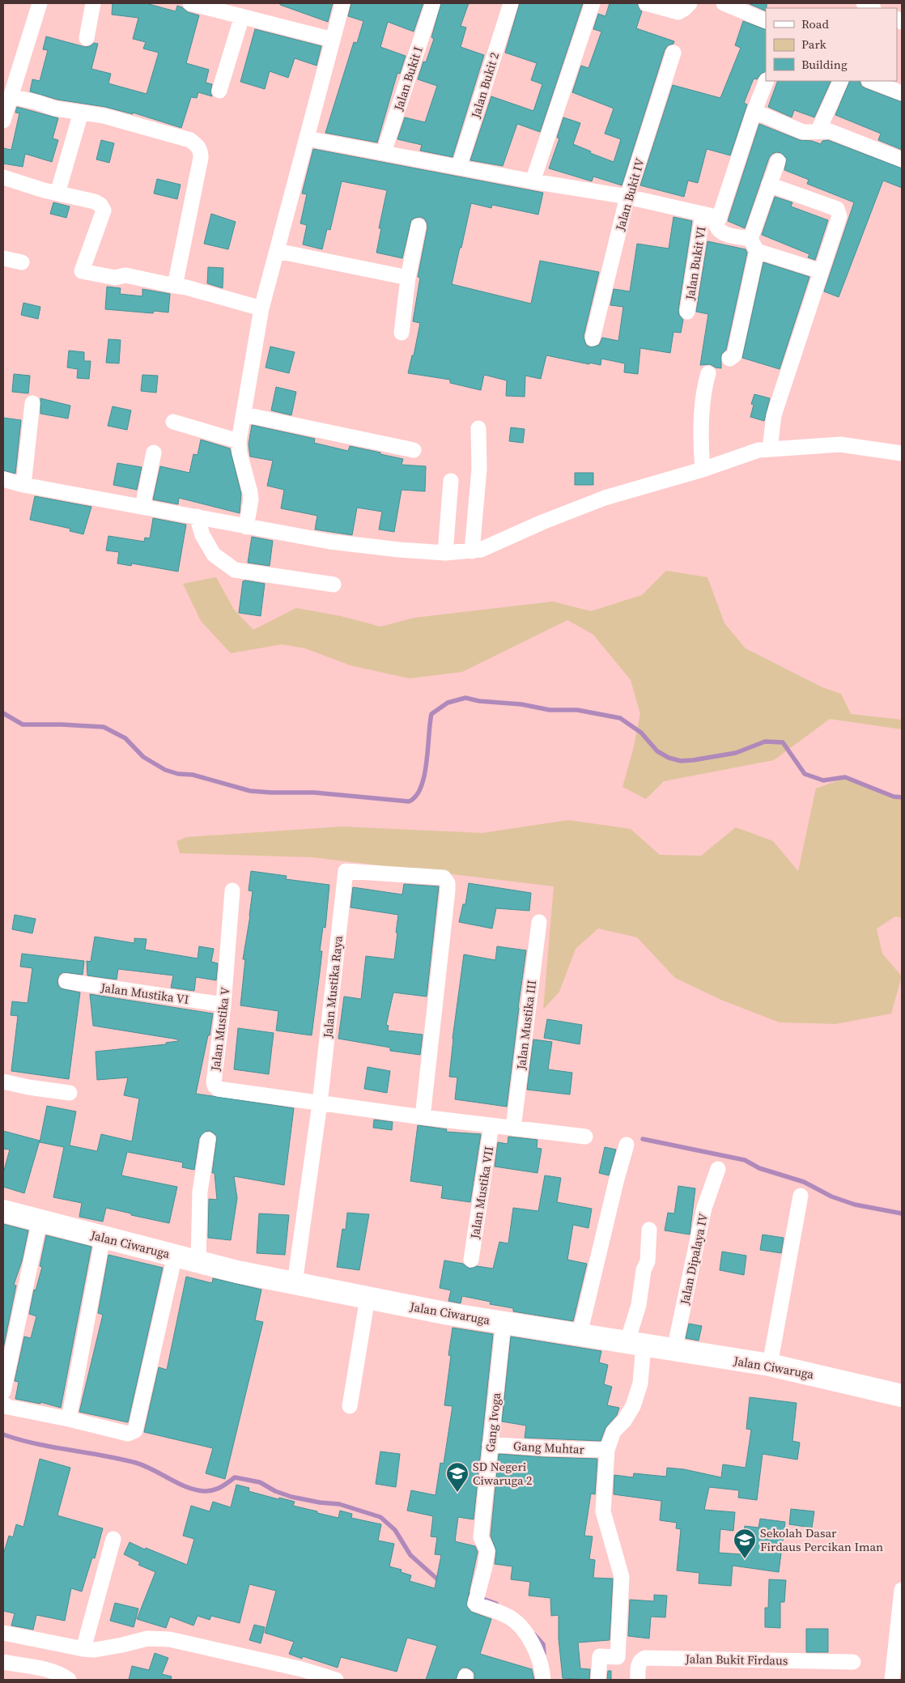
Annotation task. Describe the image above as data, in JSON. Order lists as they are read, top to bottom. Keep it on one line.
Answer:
{"streets":{"street":["Jalan Bukit I","Jalan Bukit 2","Jalan Bukit IV","Jalan Bukit VI","Jalan Mustika Raya","Jalan Mustika VI","Jalan Mustika III","Jalan Mustika V","Jalan Mustika VII","Jalan Ciwaruga","Jalan Dipalaya IV","Gang Ivoga","Gang Muhtar","Jalan Bukit Firdaus"]},"crossings":[["Jalan Mustika Raya","Jalan Mustika V"],["Jalan Mustika Raya","Jalan Ciwaruga"],["Jalan Mustika VI","Jalan Mustika V"],["Jalan Ciwaruga","Jalan Dipalaya IV"],["Jalan Ciwaruga","Gang Ivoga"],["Gang Ivoga","Gang Muhtar"]],"places":{"school or university":["SD Negeri Ciwaruga 2","Sekolah Dasar Firdaus Percikan Iman"]},"legend":["Road","Park","Building"]}
